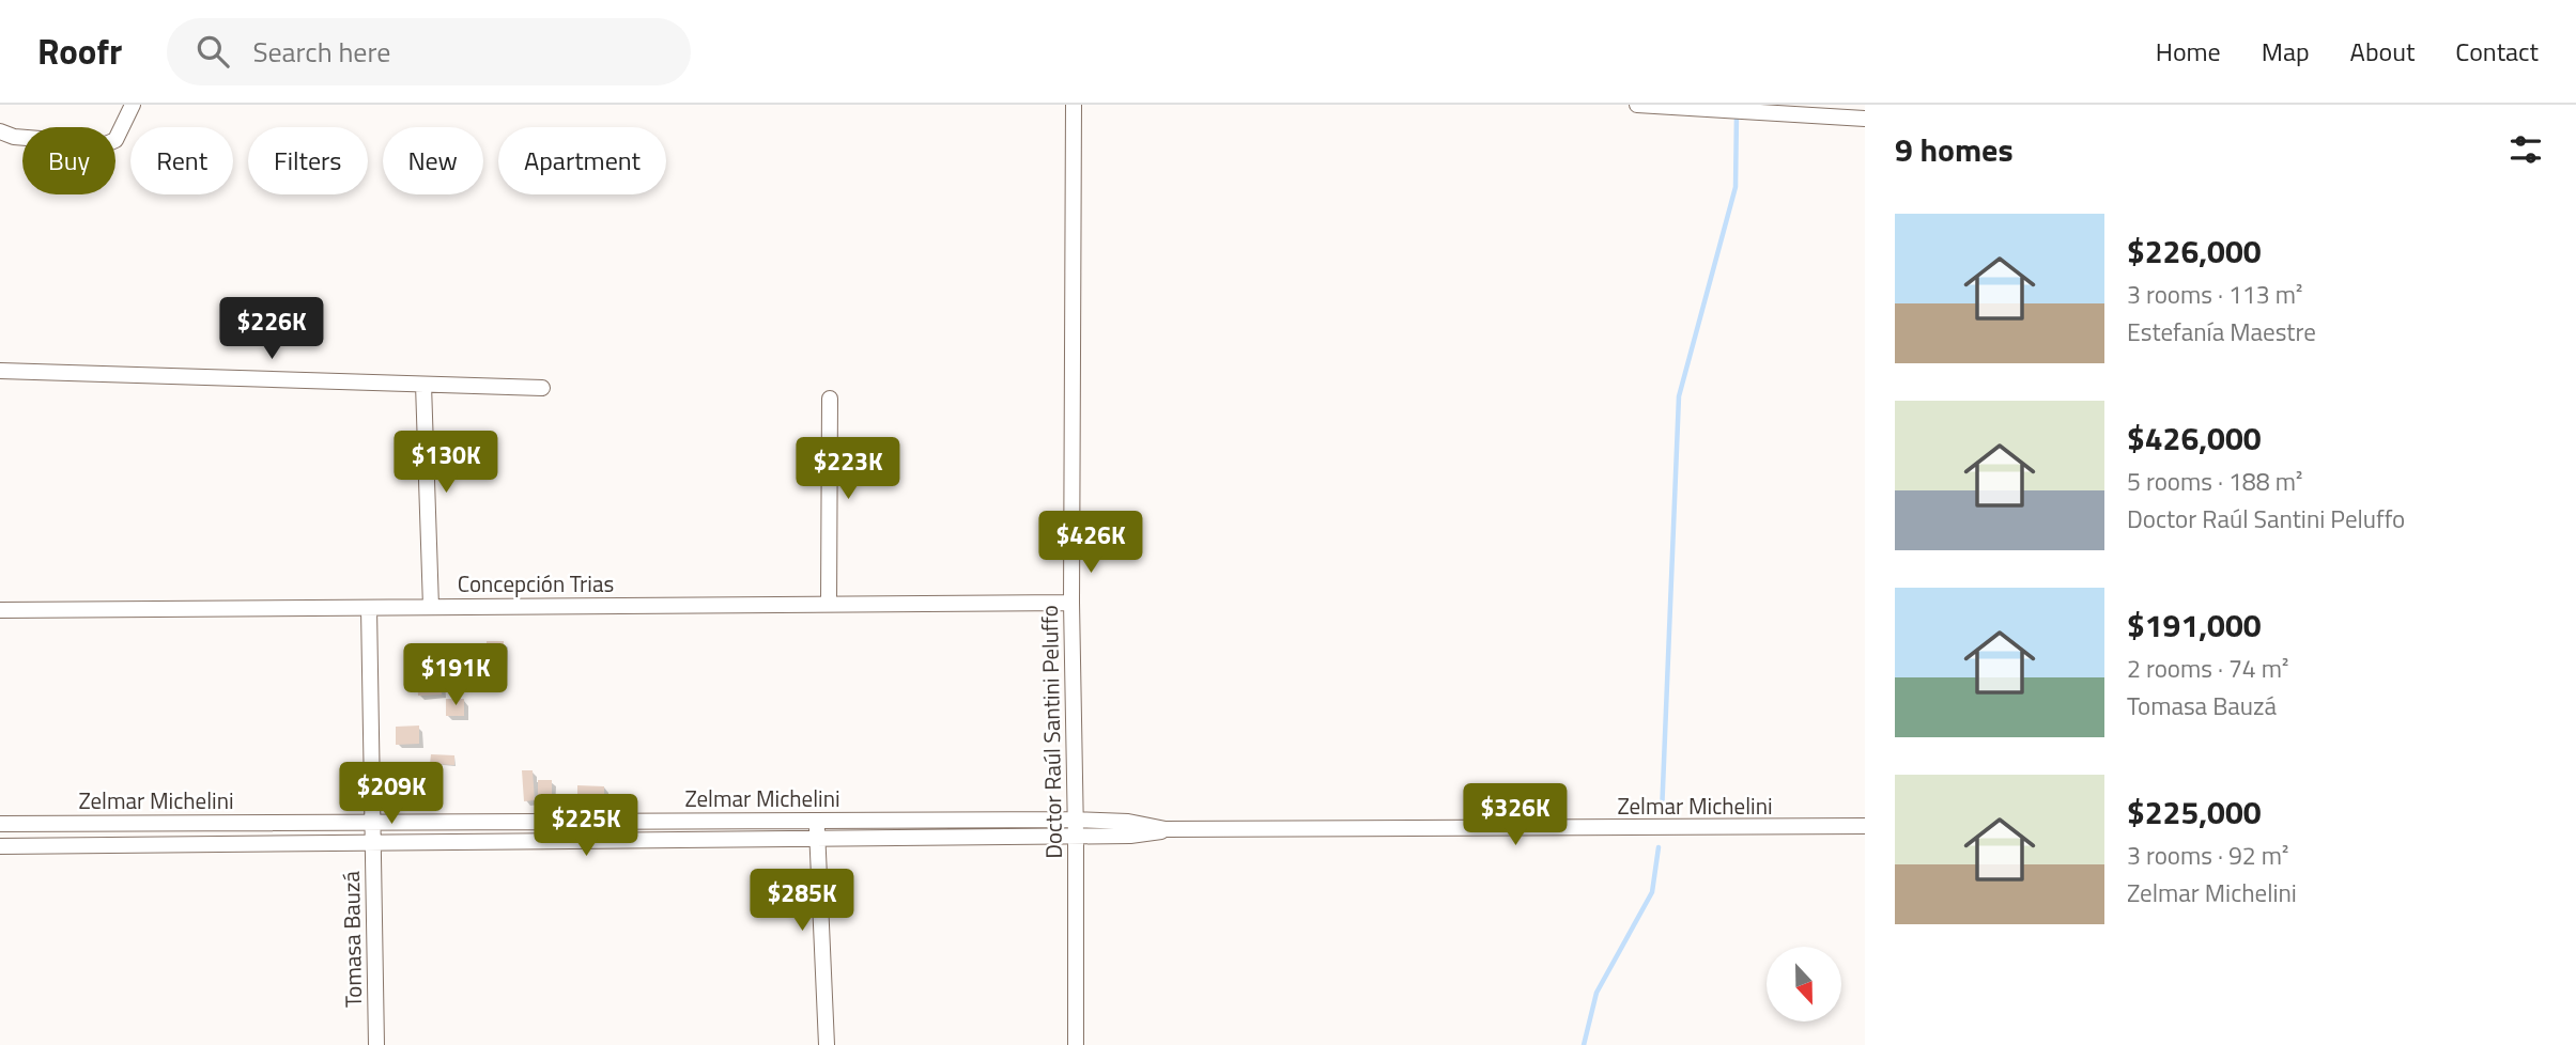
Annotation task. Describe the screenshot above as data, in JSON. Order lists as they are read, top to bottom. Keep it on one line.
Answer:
{"streets":{"street":["Concepción Trias","Doctor Raúl Santini Peluffo","Zelmar Michelini","Tomasa Bauzá"]},"crossings":[["Concepción Trias","Doctor Raúl Santini Peluffo"],["Concepción Trias","Tomasa Bauzá"],["Doctor Raúl Santini Peluffo","Zelmar Michelini"],["Zelmar Michelini","Tomasa Bauzá"]],"north":"bottom","page":{"header":"Roofr","search":"Search here","nav":["Home","Map","About","Contact"],"heading":"9 homes","chip":["Buy","Rent","Filters","New","Apartment"],"list":[{"name":"$226,000","note":"3 rooms · 113 m² · Estefanía Maestre"},{"name":"$426,000","note":"5 rooms · 188 m² · Doctor Raúl Santini Peluffo"},{"name":"$191,000","note":"2 rooms · 74 m² · Tomasa Bauzá"},{"name":"$225,000","note":"3 rooms · 92 m² · Zelmar Michelini"}],"price":["$226K","$130K","$223K","$426K","$191K","$209K","$326K","$225K","$285K"]}}
